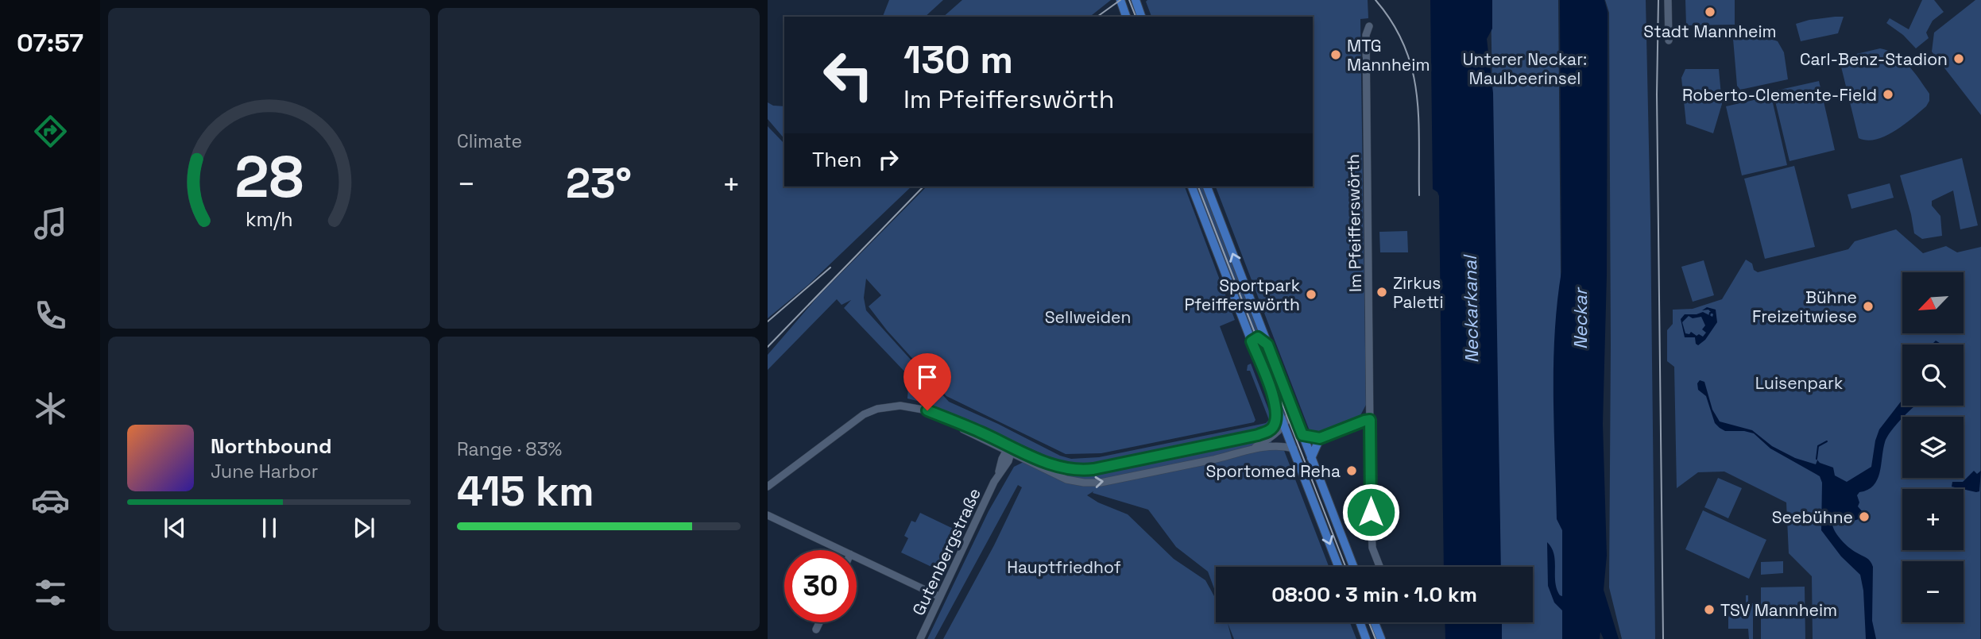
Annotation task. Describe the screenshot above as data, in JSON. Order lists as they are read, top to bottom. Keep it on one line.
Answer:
{"streets":{"street":["Im Pfeifferswörth","Gutenbergstraße"]},"water":["Neckarkanal","Neckar"],"parks":["Unterer Neckar: Maulbeerinsel","Sellweiden","Luisenpark","Hauptfriedhof"],"places":["Stadt Mannheim","MTG Mannheim","Carl-Benz-Stadion","Roberto-Clemente-Field","Zirkus Paletti","Sportpark Pfeifferswörth","Bühne Freizeitwiese","Sportomed Reha","Seebühne","TSV Mannheim"],"north":"bottom left","page":{"tabs":"07:57","tile":["Climate",["Range · 83%","415 km"]],"turn":["130 m","Im Pfeifferswörth"],"then":"Then","heat":["−","23°","+"],"map_buttons":["+","−"],"song":["Northbound","June Harbor"],"limit":"30","trip":"08:00 · 3 min · 1.0 km","gauge":["28","km/h"]}}
